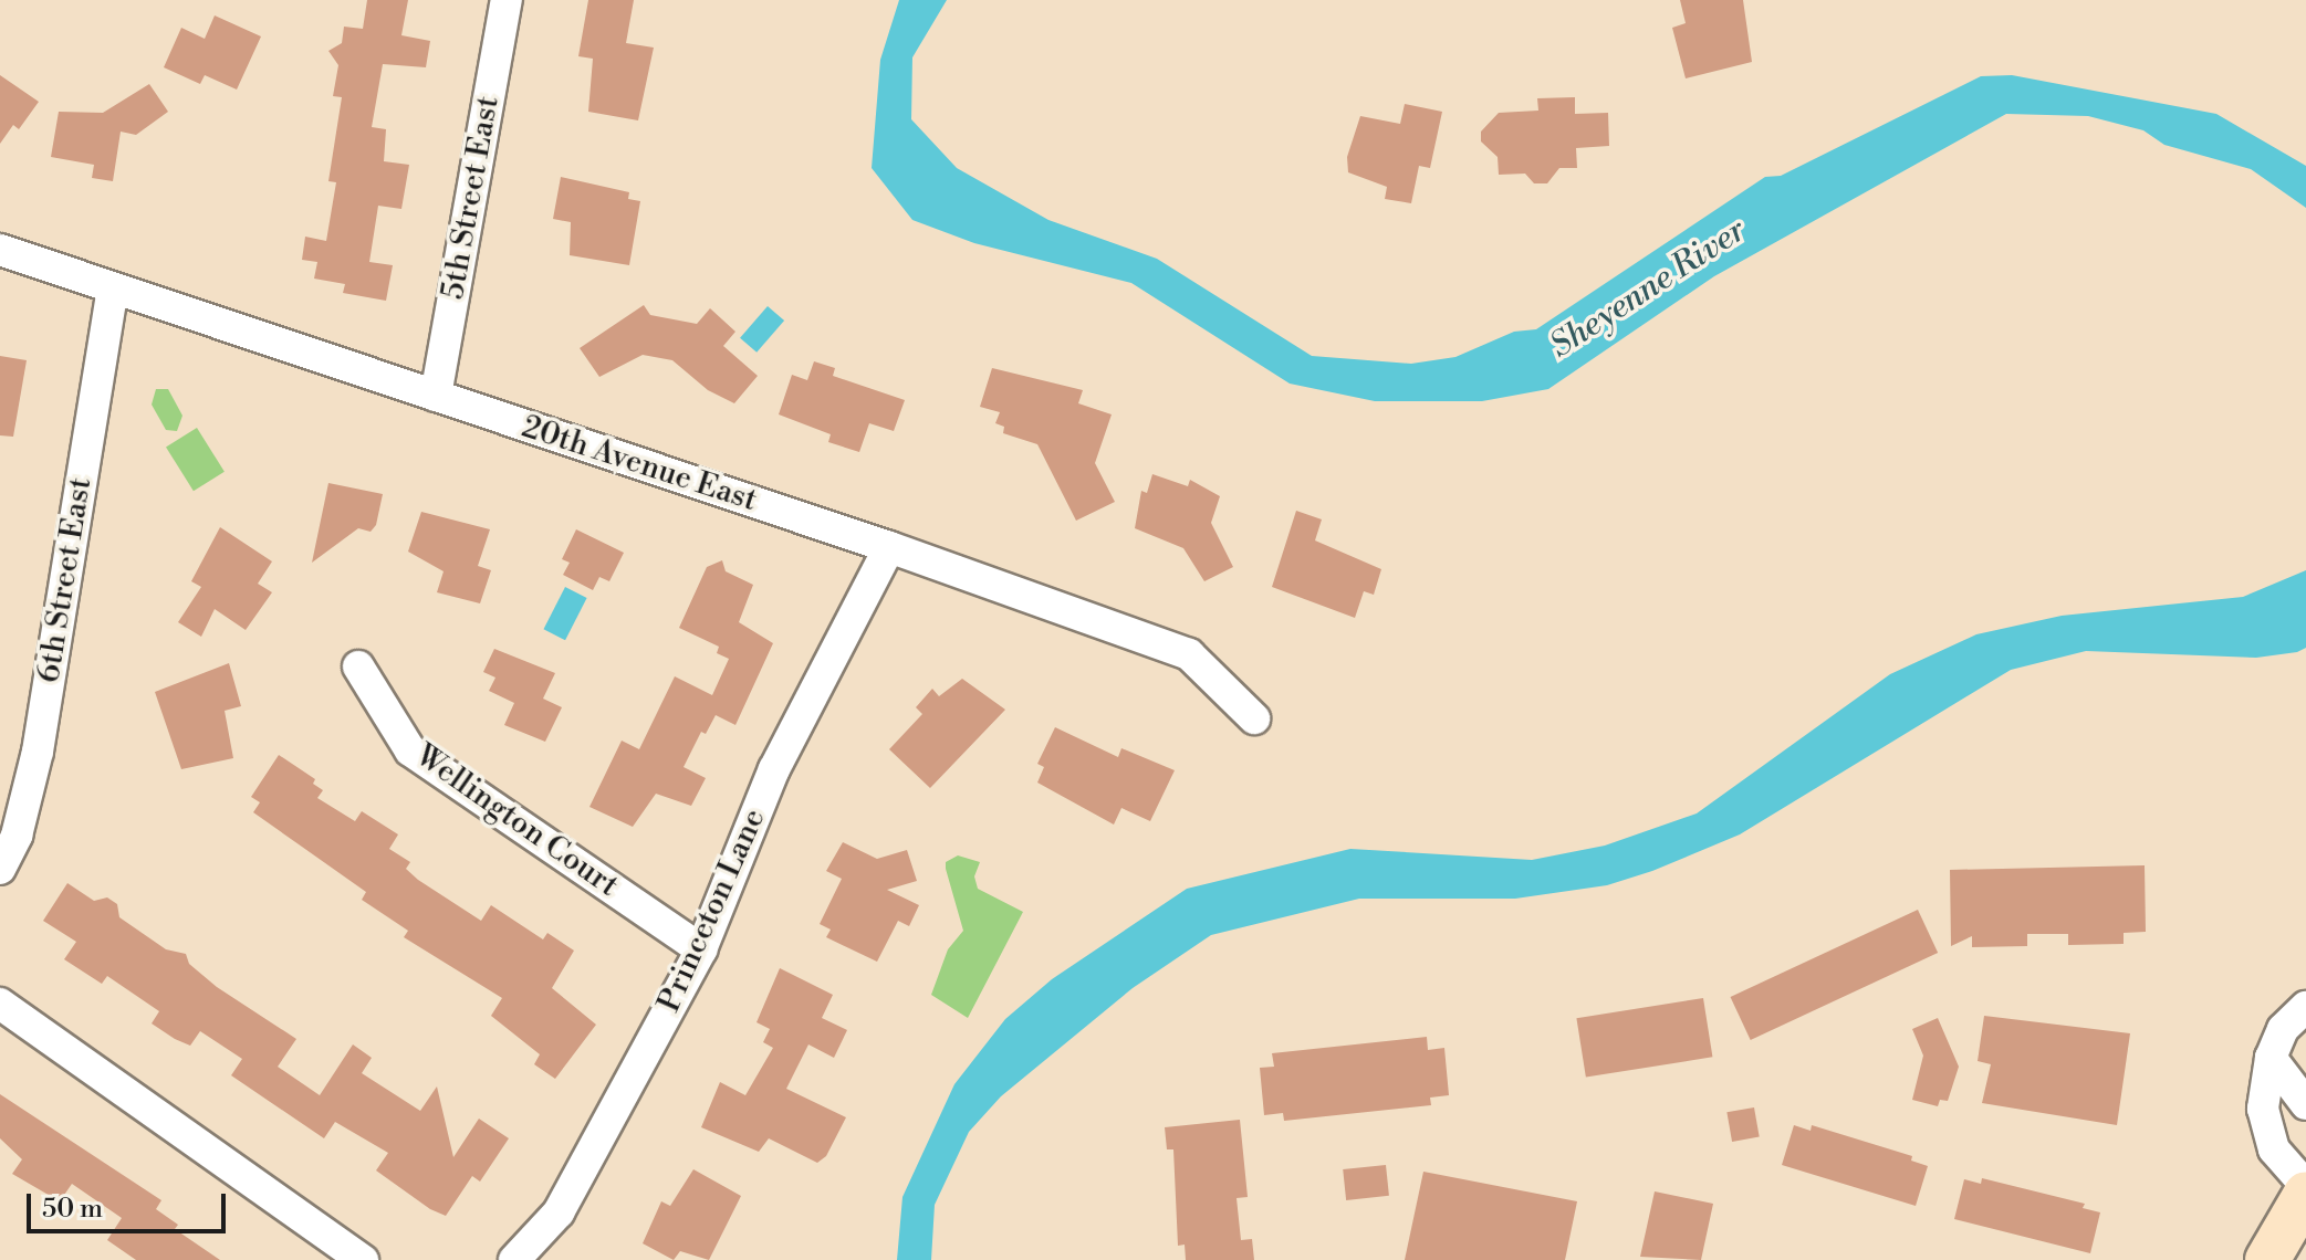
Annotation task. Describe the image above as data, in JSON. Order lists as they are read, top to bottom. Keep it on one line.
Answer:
{"streets":{"street":["5th Street East","20th Avenue East","6th Street East","Wellington Court","Princeton Lane"]},"crossings":[["5th Street East","20th Avenue East"],["20th Avenue East","6th Street East"],["20th Avenue East","Princeton Lane"],["Wellington Court","Princeton Lane"]],"water":["Sheyenne River"],"scale_bar":"50 m"}
